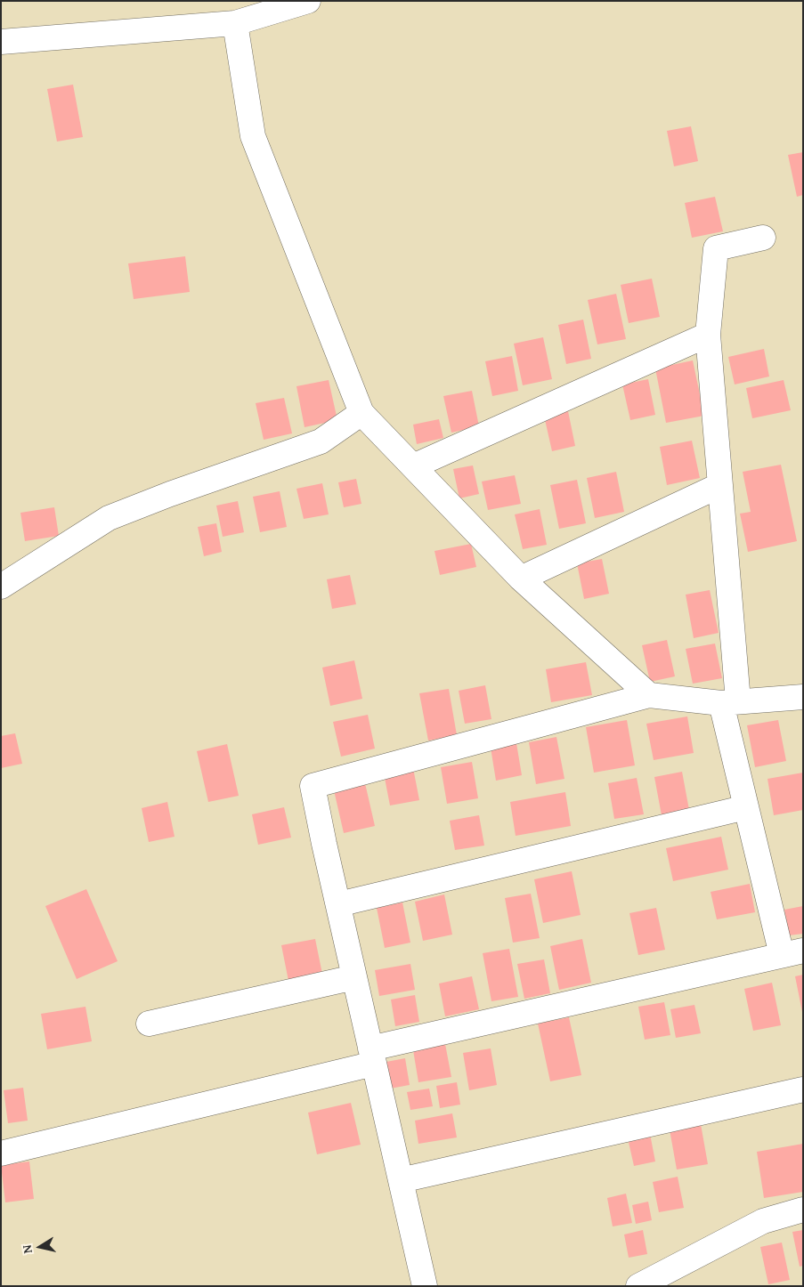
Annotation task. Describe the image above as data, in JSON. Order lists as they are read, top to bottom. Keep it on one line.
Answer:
{"north":"left"}
